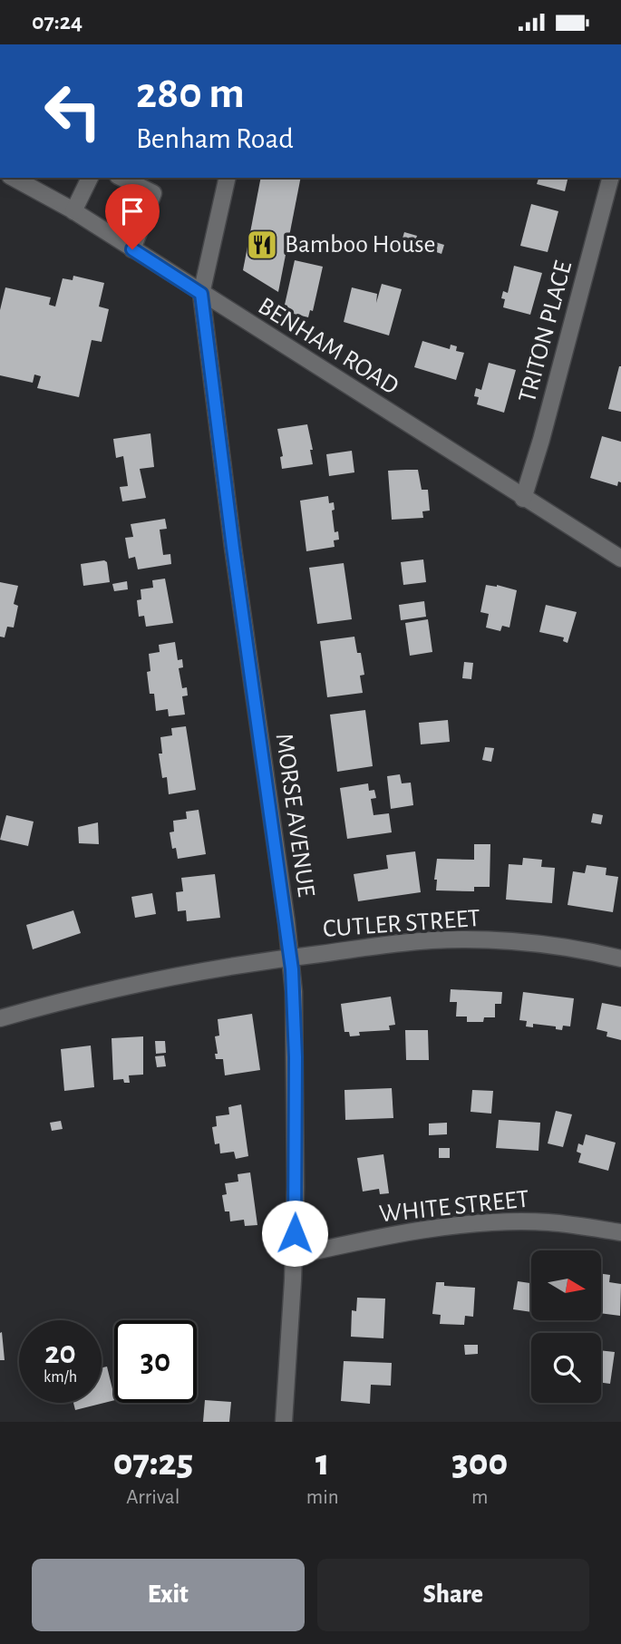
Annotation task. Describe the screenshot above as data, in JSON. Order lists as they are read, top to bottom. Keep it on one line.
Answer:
{"streets":{"street":["TRITON PLACE","BENHAM ROAD","MORSE AVENUE","CUTLER STREET","WHITE STREET"]},"crossings":[["TRITON PLACE","BENHAM ROAD"],["BENHAM ROAD","MORSE AVENUE"],["MORSE AVENUE","CUTLER STREET"],["MORSE AVENUE","WHITE STREET"]],"places":{"restaurant":["Bamboo House"]},"north":"right","page":{"status":"07:24","turn":["280 m","Benham Road"],"speed":"20 km/h","limit":"30","eta":["07:25","Arrival","1","min","300","m"],"buttons":["Exit","Share"]}}
